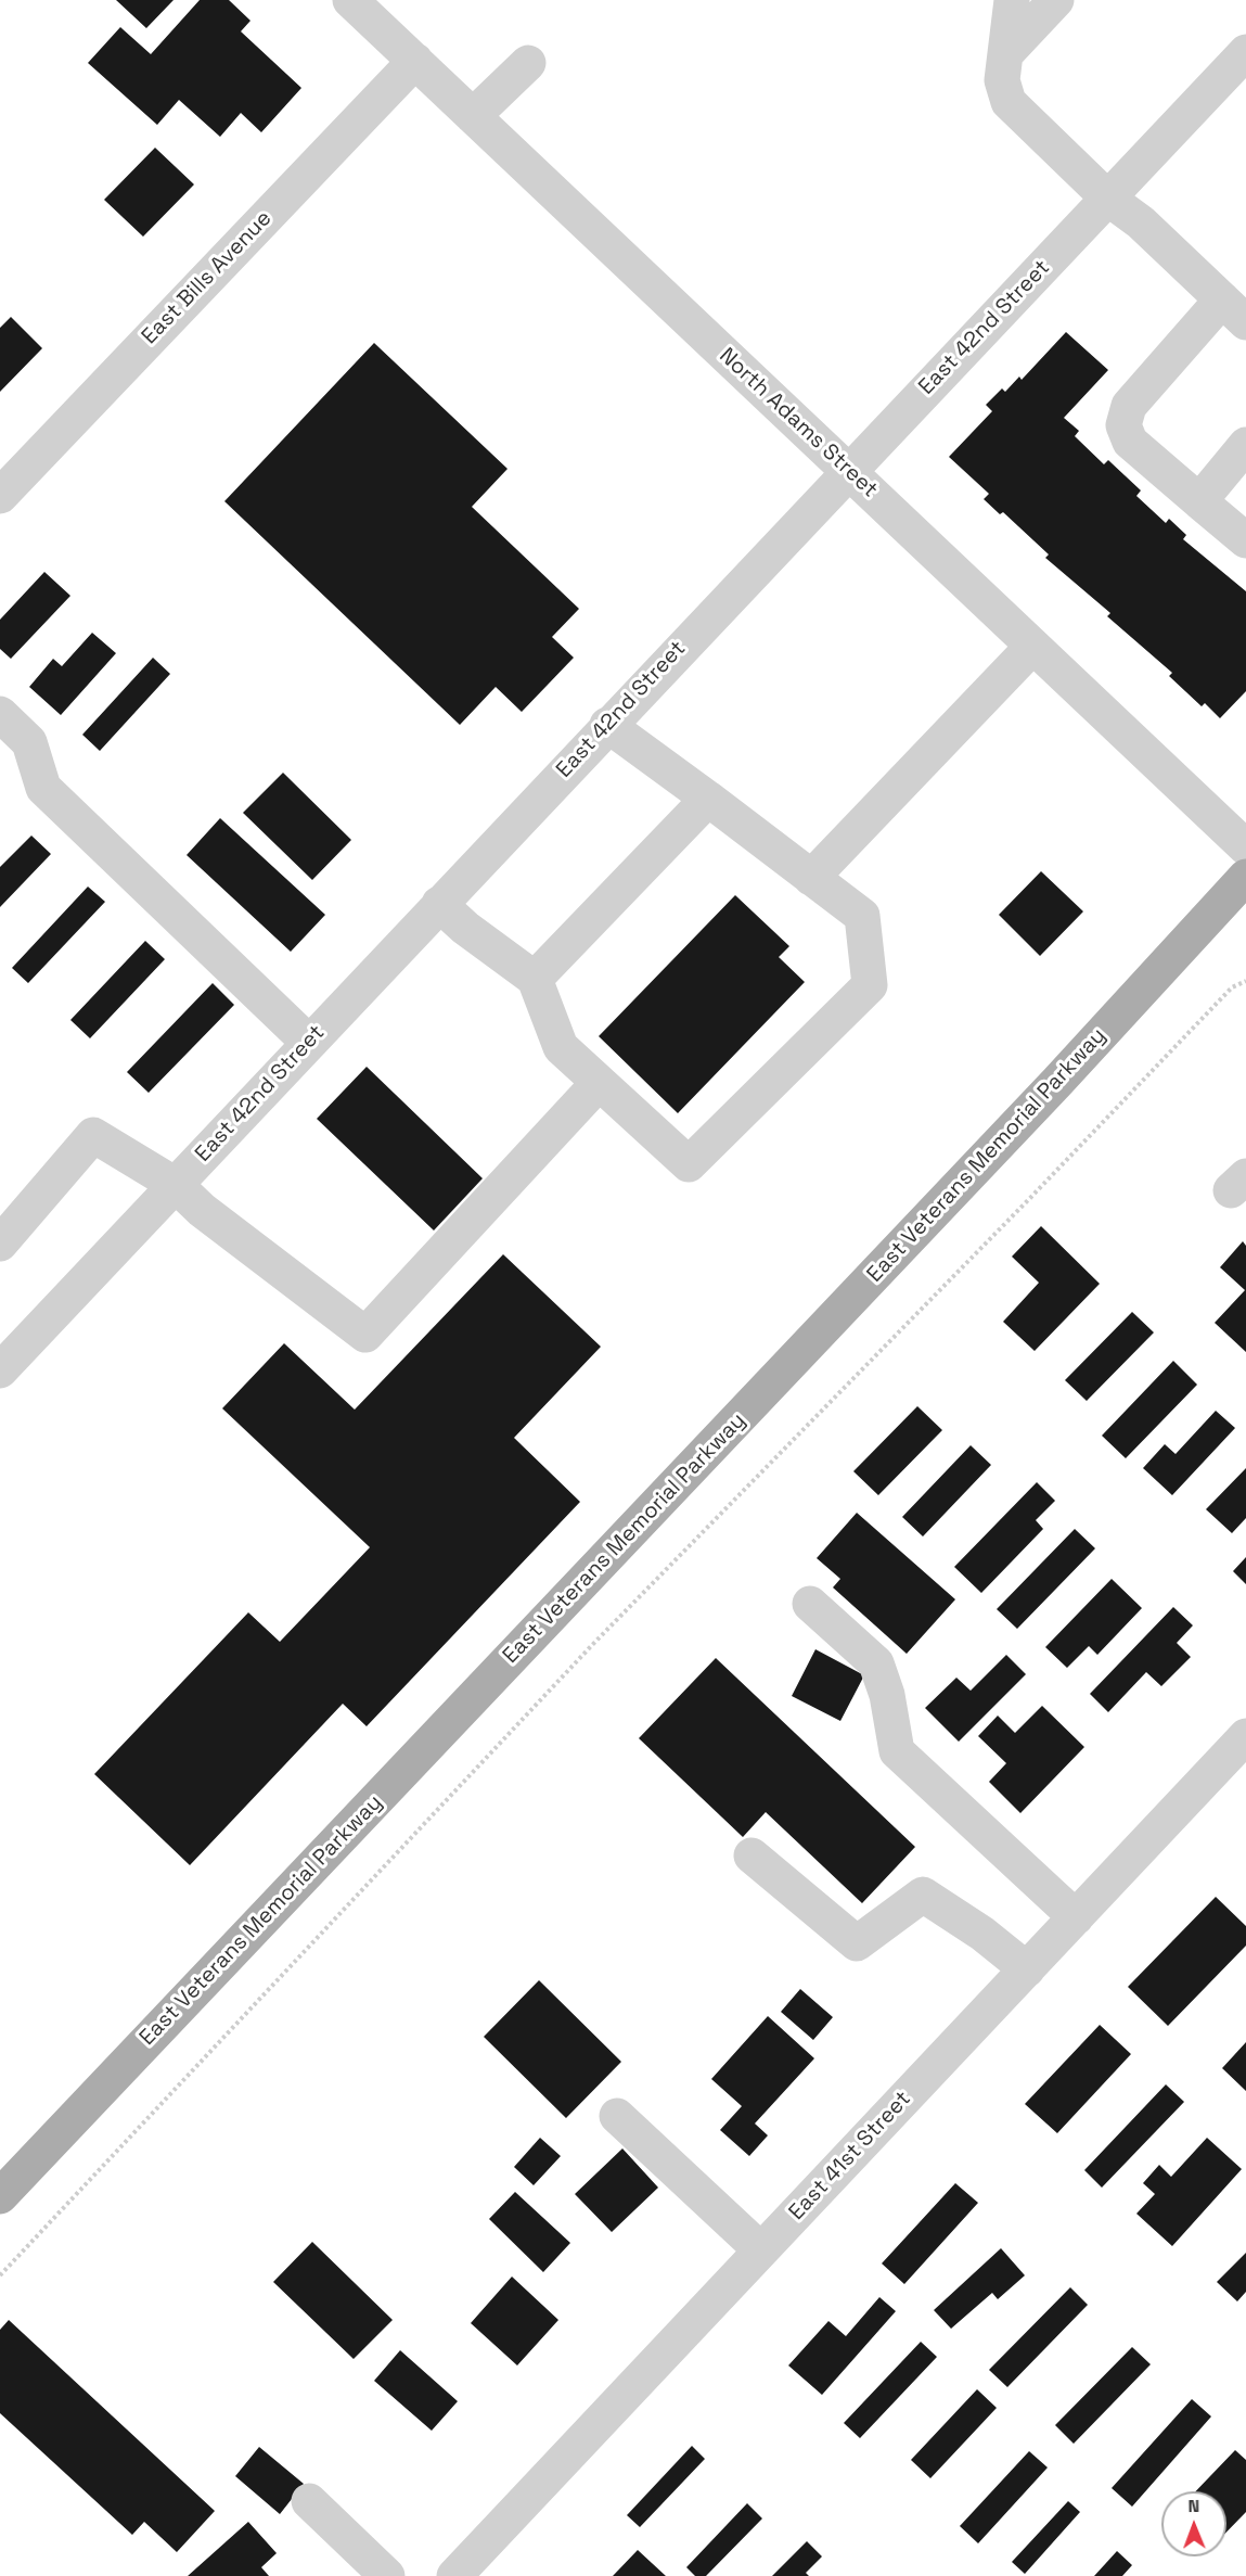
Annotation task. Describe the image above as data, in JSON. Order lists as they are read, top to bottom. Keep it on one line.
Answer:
{"streets":{"main road":["East Veterans Memorial Parkway"],"street":["East Bills Avenue","East 42nd Street","North Adams Street","East 41st Street"]},"crossings":[["East Bills Avenue","North Adams Street"],["East 42nd Street","North Adams Street"]],"north":"top"}
